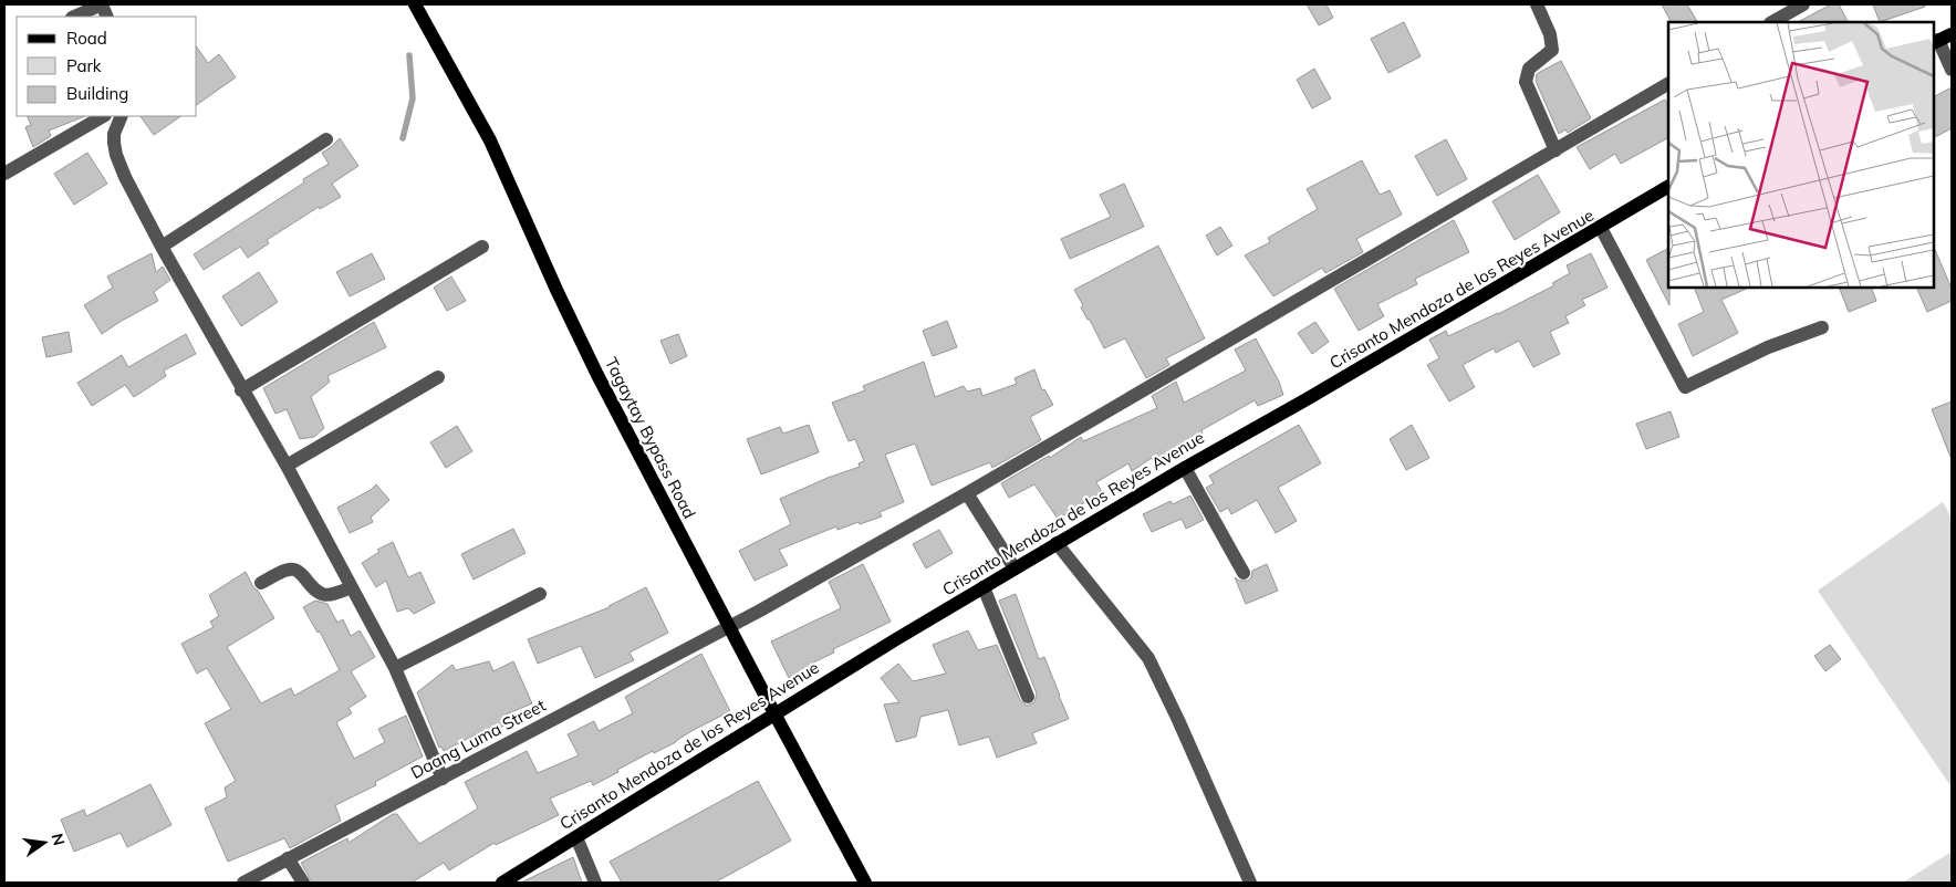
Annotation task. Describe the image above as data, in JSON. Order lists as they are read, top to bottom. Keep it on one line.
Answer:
{"streets":{"main road":["Crisanto Mendoza de los Reyes Avenue","Tagaytay Bypass Road"],"street":["Daang Luma Street"]},"crossings":[["Crisanto Mendoza de los Reyes Avenue","Tagaytay Bypass Road"],["Tagaytay Bypass Road","Daang Luma Street"]],"legend":["Road","Park","Building"],"north":"right"}
